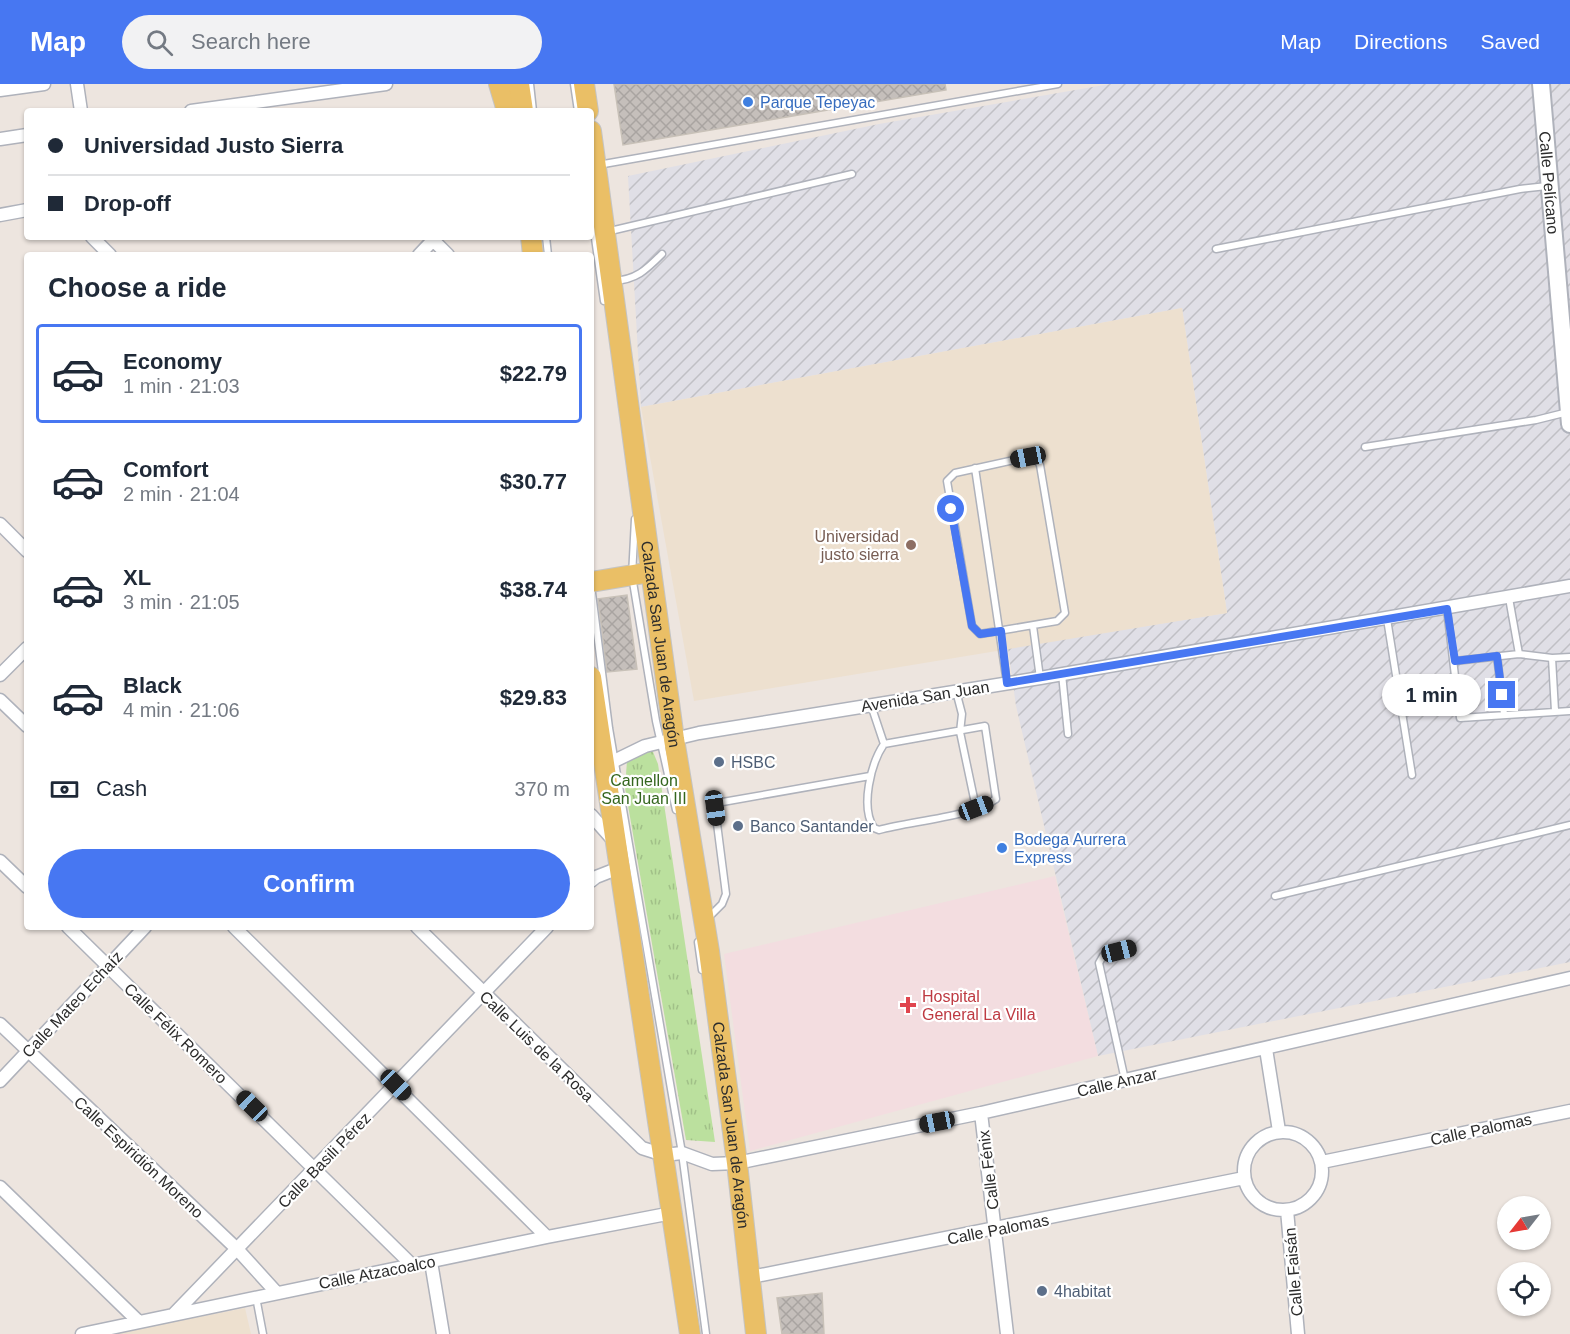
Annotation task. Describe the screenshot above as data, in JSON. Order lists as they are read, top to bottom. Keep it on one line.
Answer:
{"streets":{"main road":["Calzada San Juan de Aragón"],"street":["Calle Pelícano","Avenida San Juan","Calle Mateo Echaíz","Calle Félix Romero","Calle Luis de la Rosa","Calle Anzar","Calle Palomas","Calle Espiridión Moreno","Calle Basili Pérez","Calle Fénix","Calle Atzacoalco","Calle Faisán"]},"crossings":[["Calzada San Juan de Aragón","Avenida San Juan"],["Calzada San Juan de Aragón","Calle Anzar"],["Calzada San Juan de Aragón","Calle Palomas"],["Calle Mateo Echaíz","Calle Félix Romero"],["Calle Mateo Echaíz","Calle Espiridión Moreno"],["Calle Félix Romero","Calle Basili Pérez"],["Calle Félix Romero","Calle Atzacoalco"],["Calle Luis de la Rosa","Calle Anzar"],["Calle Luis de la Rosa","Calle Basili Pérez"],["Calle Anzar","Calle Fénix"],["Calle Palomas","Calle Fénix"],["Calle Palomas","Calle Faisán"],["Calle Espiridión Moreno","Calle Basili Pérez"],["Calle Espiridión Moreno","Calle Atzacoalco"],["Calle Basili Pérez","Calle Atzacoalco"]],"parks":["Camellon San Juan III"],"places":{"other":["Parque Tepeyac","Universidad justo sierra","HSBC","Banco Santander","Bodega Aurrera Express","4habitat"],"health":["Hospital General La Villa"]},"north":"bottom left","page":{"header":"Map","search":"Search here","nav":["Map","Directions","Saved"],"banner":["Universidad Justo Sierra","Drop-off"],"heading":"Choose a ride","list":[{"name":"Economy","note":"1 min · 21:03","value":"$22.79"},{"name":"Comfort","note":"2 min · 21:04","value":"$30.77"},{"name":"XL","note":"3 min · 21:05","value":"$38.74"},{"name":"Black","note":"4 min · 21:06","value":"$29.83"}],"bubble":"1 min","pay":["Cash","370 m"],"buttons":"Confirm"}}
